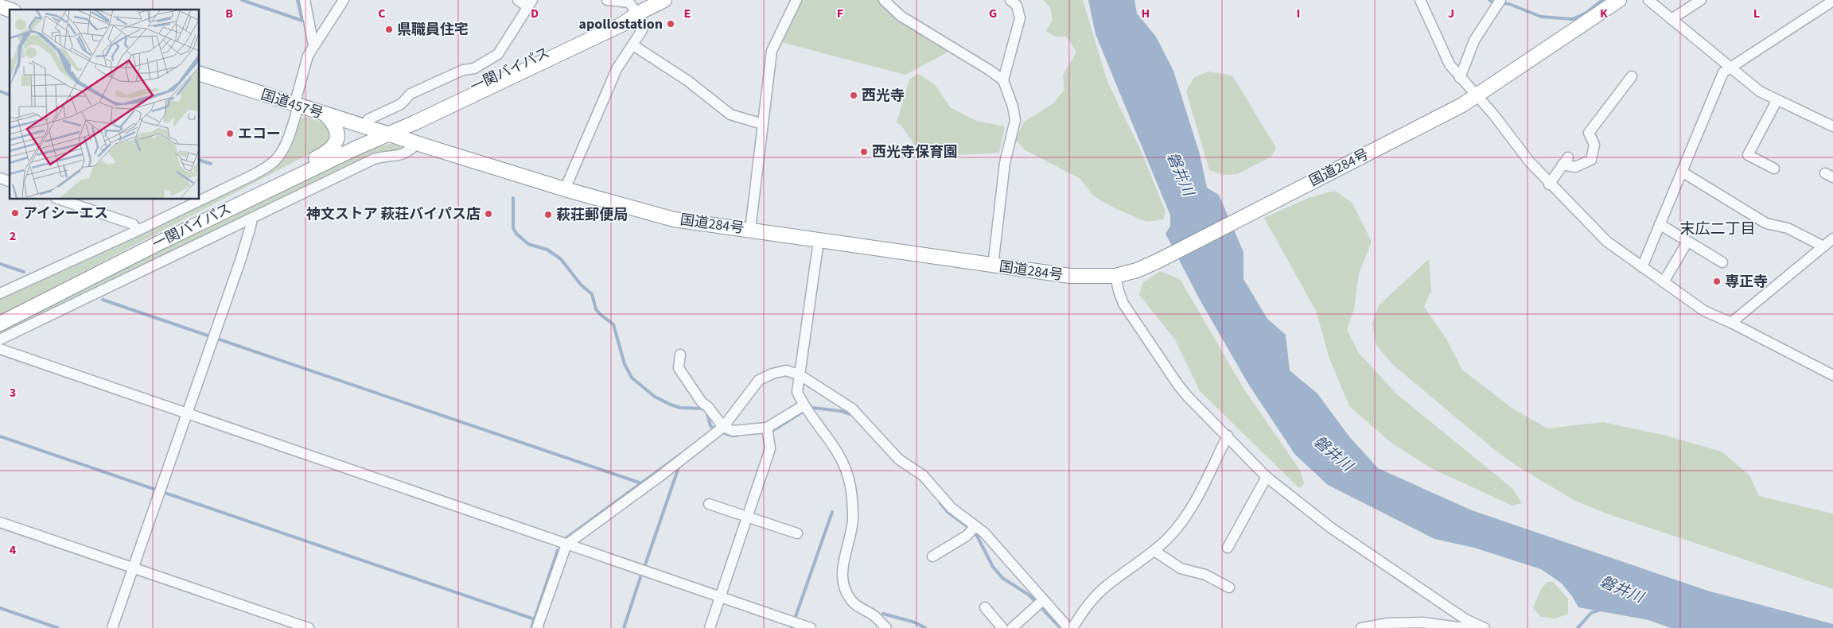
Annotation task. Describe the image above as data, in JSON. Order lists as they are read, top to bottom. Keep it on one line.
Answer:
{"streets":{"highway":["一関バイパス","国道457号","国道284号"]},"crossings":[["一関バイパス","国道457号"],["一関バイパス","国道284号"],["国道457号","国道284号"]],"districts":["末広二丁目"],"water":["磐井川"],"places":["apollostation","県職員住宅","西光寺","エコー","西光寺保育園","アイシーエス","神文ストア 萩荘バイパス店","萩荘郵便局","専正寺"],"grid":{"columns":["B","C","D","E","F","G","H","I","J","K","L"],"rows":["2","3","4"]}}
